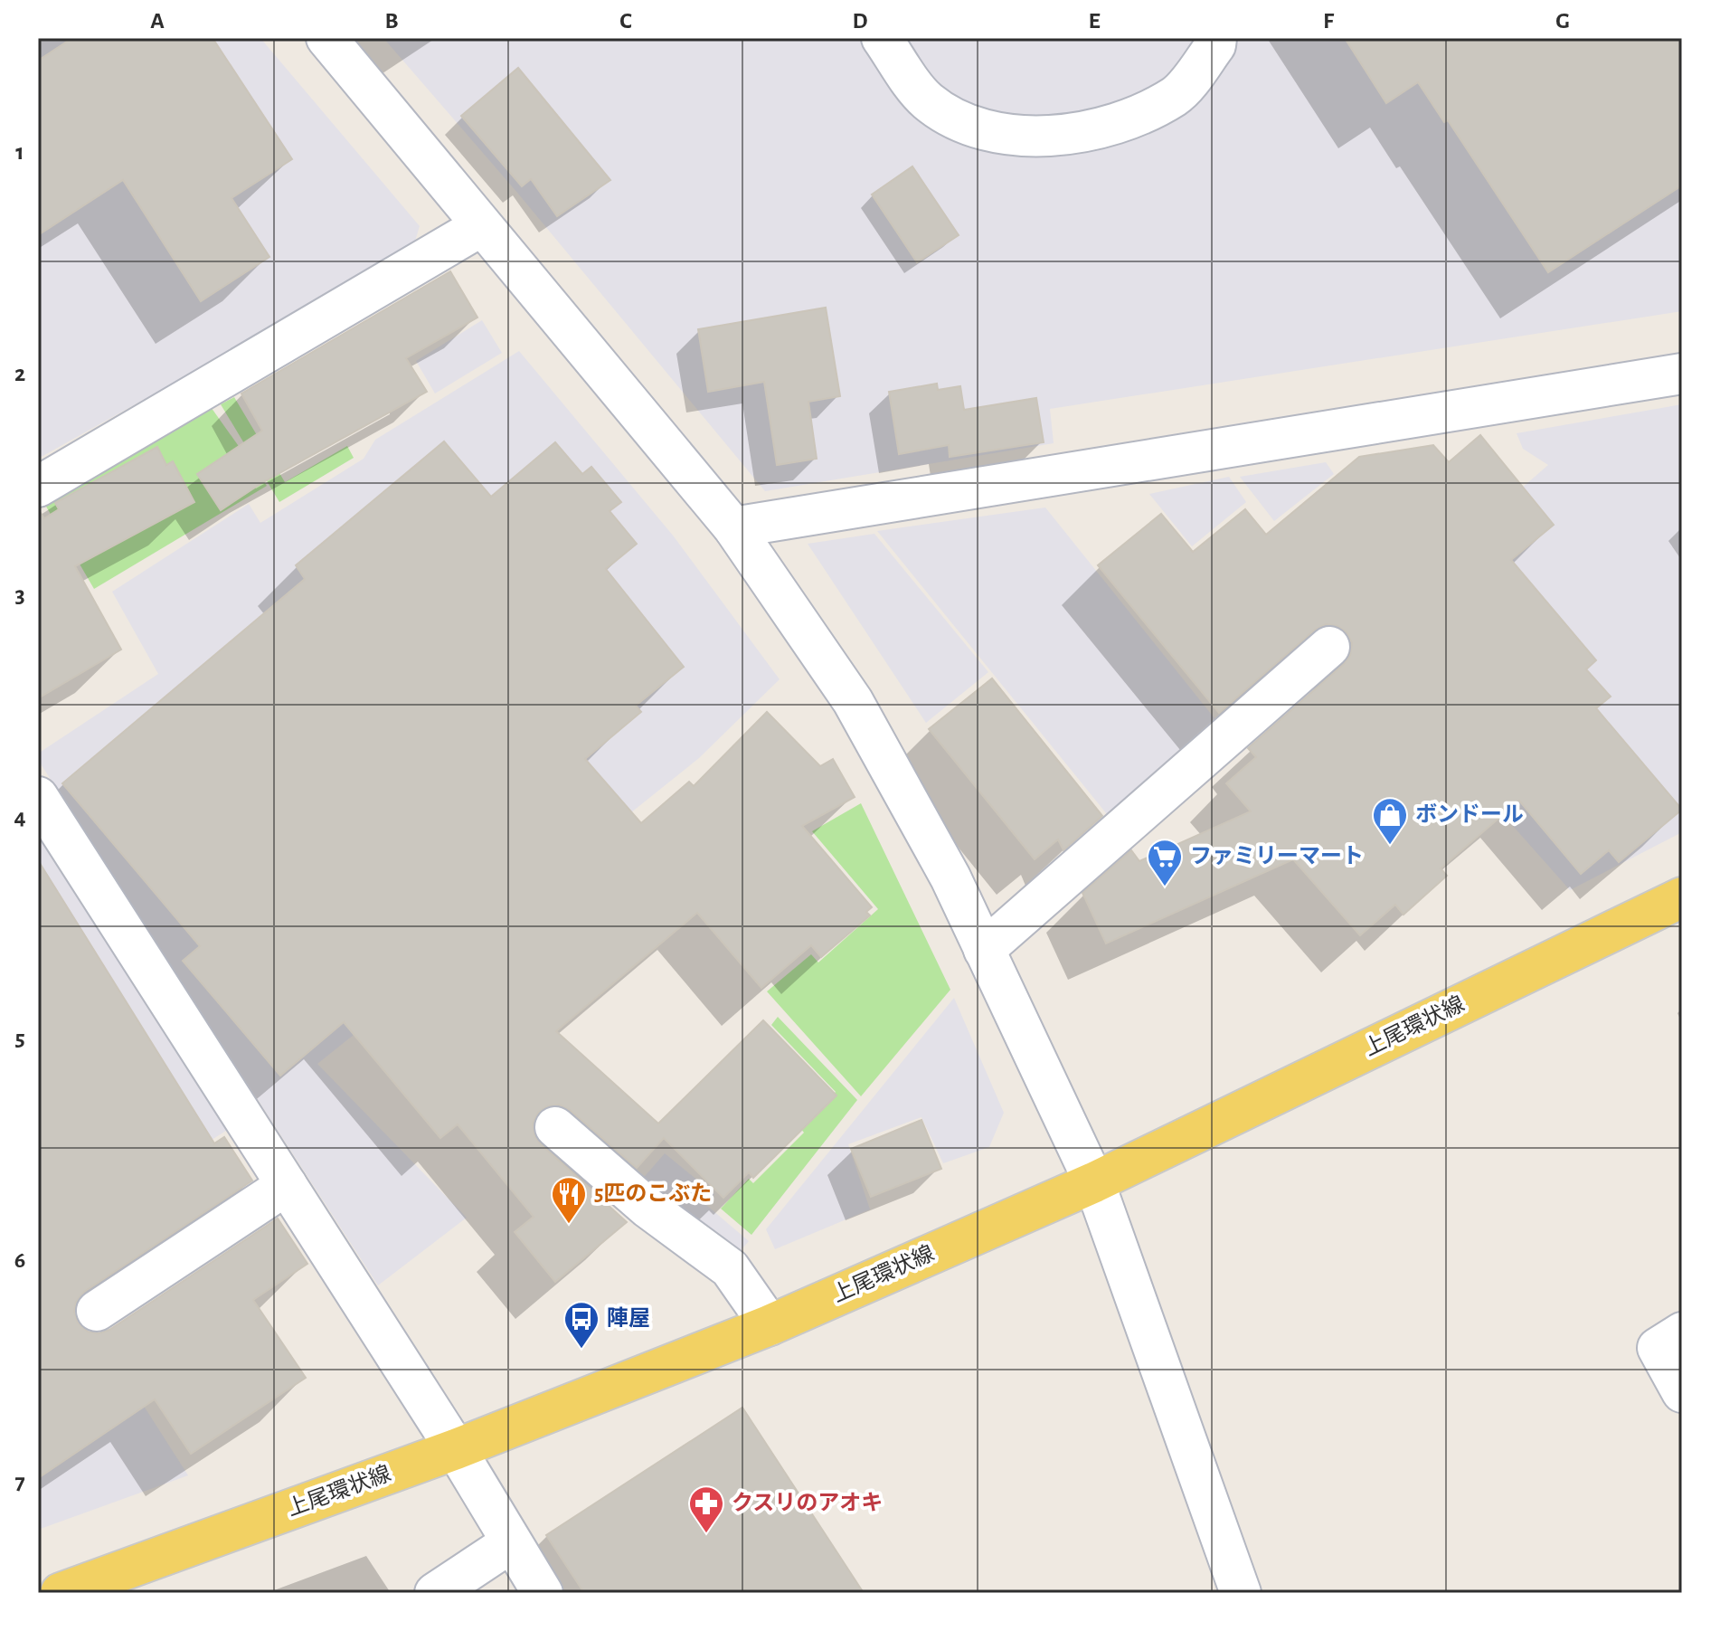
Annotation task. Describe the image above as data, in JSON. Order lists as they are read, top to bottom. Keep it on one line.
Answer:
{"streets":{"main road":["上尾環状線"]},"places":{"shop":["ボンドール"],"supermarket":["ファミリーマート"],"restaurant":["5匹のこぶた"],"bus stop":["陣屋"],"pharmacy":["クスリのアオキ"]},"grid":{"columns":["A","B","C","D","E","F","G"],"rows":["1","2","3","4","5","6","7"]}}
